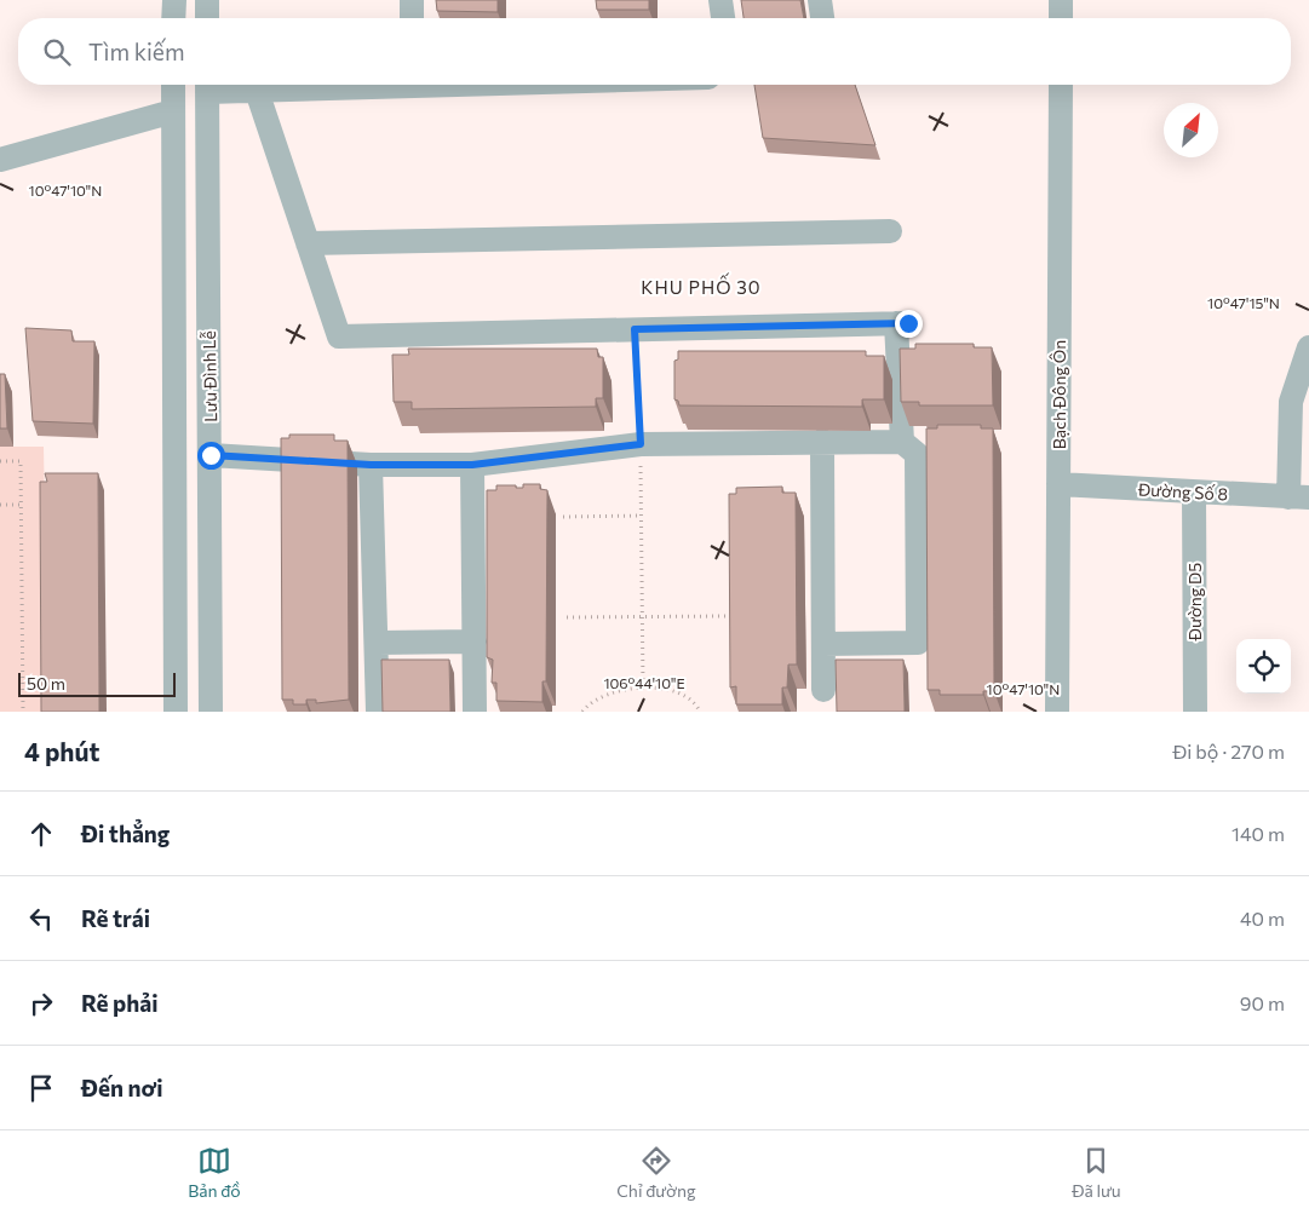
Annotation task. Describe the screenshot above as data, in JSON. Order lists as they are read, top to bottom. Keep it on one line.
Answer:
{"streets":{"street":["Lưu Đình Lễ","Bạch Đông Ôn","Đường Số 8","Đường D5"]},"crossings":[["Bạch Đông Ôn","Đường Số 8"],["Đường Số 8","Đường D5"]],"districts":["KHU PHỐ 30"],"scale_bar":"50 m","north":"top right","page":{"search":"Tìm kiếm","scale":"50 m","heading":["4 phút","Đi bộ · 270 m"],"list":[["Đi thẳng","140 m"],["Rẽ trái","40 m"],["Rẽ phải","90 m"],"Đến nơi"],"nav":["Bản đồ","Chỉ đường","Đã lưu"]},"coordinates":["10°47'10\"N","10°47'15\"N","106°44'10\"E"]}
